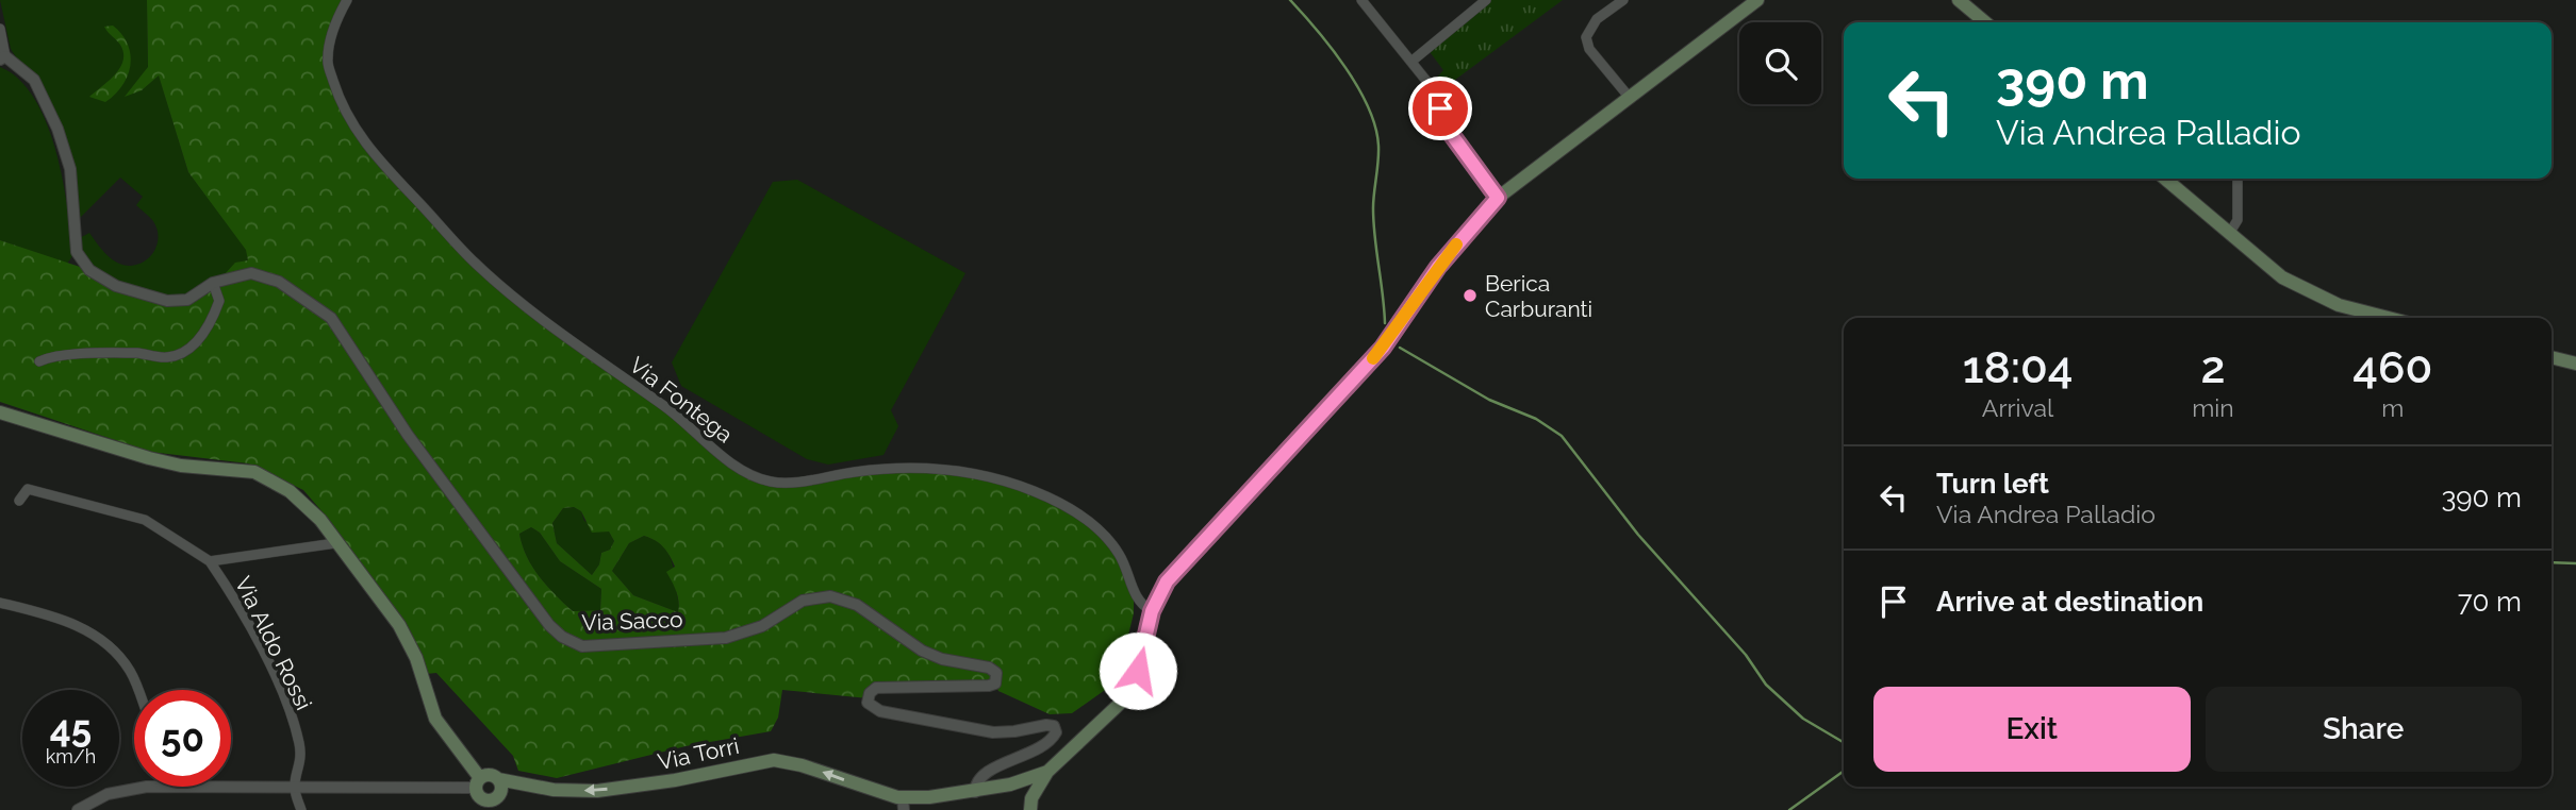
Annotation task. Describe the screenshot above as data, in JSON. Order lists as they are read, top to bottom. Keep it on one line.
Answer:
{"streets":{"main road":["Via Torri"],"street":["Via Fontega","Via Sacco","Via Aldo Rossi"]},"one_way":["Via Torri"],"places":["Berica Carburanti"],"page":{"turn":["390 m","Via Andrea Palladio"],"eta":["18:04","Arrival","2","min","460","m"],"list":[{"name":"Turn left","note":"Via Andrea Palladio","value":"390 m"},{"name":"Arrive at destination","value":"70 m"}],"buttons":["Exit","Share"],"speed":"45 km/h","limit":"50"}}
